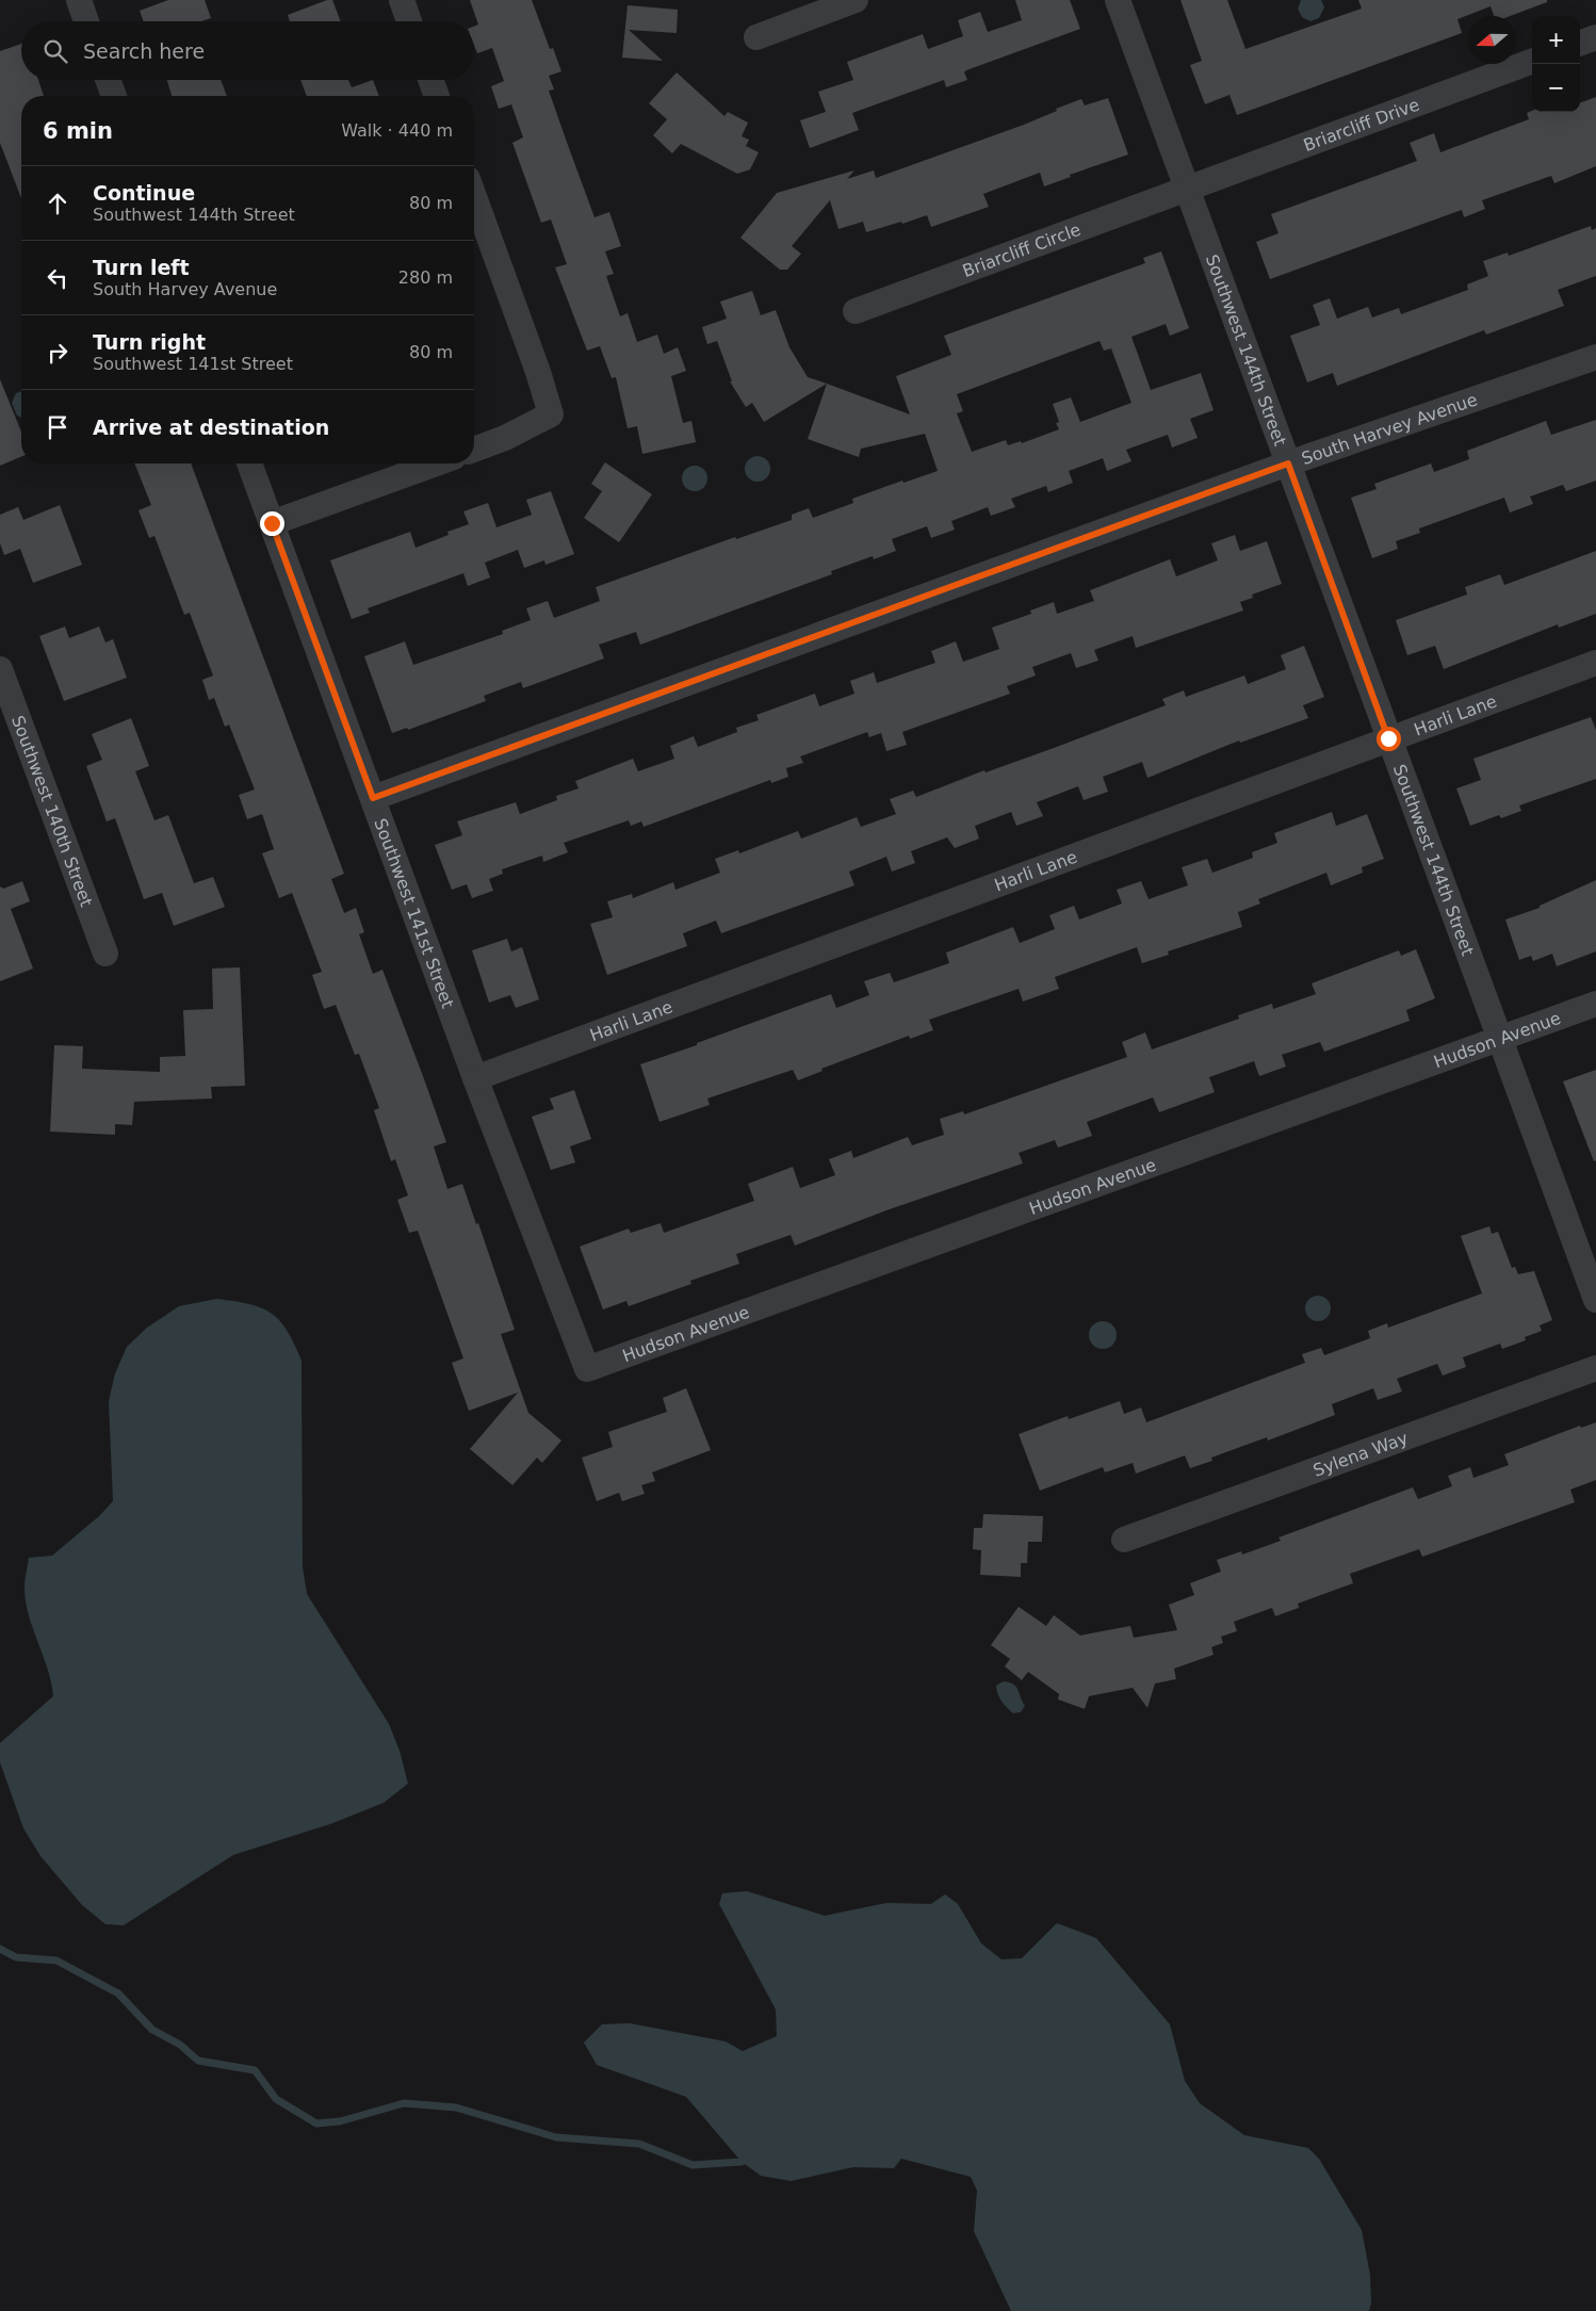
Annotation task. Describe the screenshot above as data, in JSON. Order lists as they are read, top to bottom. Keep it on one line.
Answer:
{"streets":{"street":["Briarcliff Drive","Briarcliff Circle","Southwest 144th Street","South Harvey Avenue","Harli Lane","Southwest 140th Street","Southwest 141st Street","Hudson Avenue","Sylena Way"]},"crossings":[["Briarcliff Drive","Briarcliff Circle"],["Briarcliff Drive","Southwest 144th Street"],["Briarcliff Circle","Southwest 144th Street"],["Southwest 144th Street","South Harvey Avenue"],["Southwest 144th Street","Harli Lane"],["Southwest 144th Street","Hudson Avenue"],["South Harvey Avenue","Southwest 141st Street"],["Harli Lane","Southwest 141st Street"],["Southwest 141st Street","Hudson Avenue"]],"north":"left","page":{"map_buttons":["+","−"],"search":"Search here","heading":["6 min","Walk · 440 m"],"list":[["Continue","Southwest 144th Street","80 m"],["Turn left","South Harvey Avenue","280 m"],["Turn right","Southwest 141st Street","80 m"],"Arrive at destination"]}}
